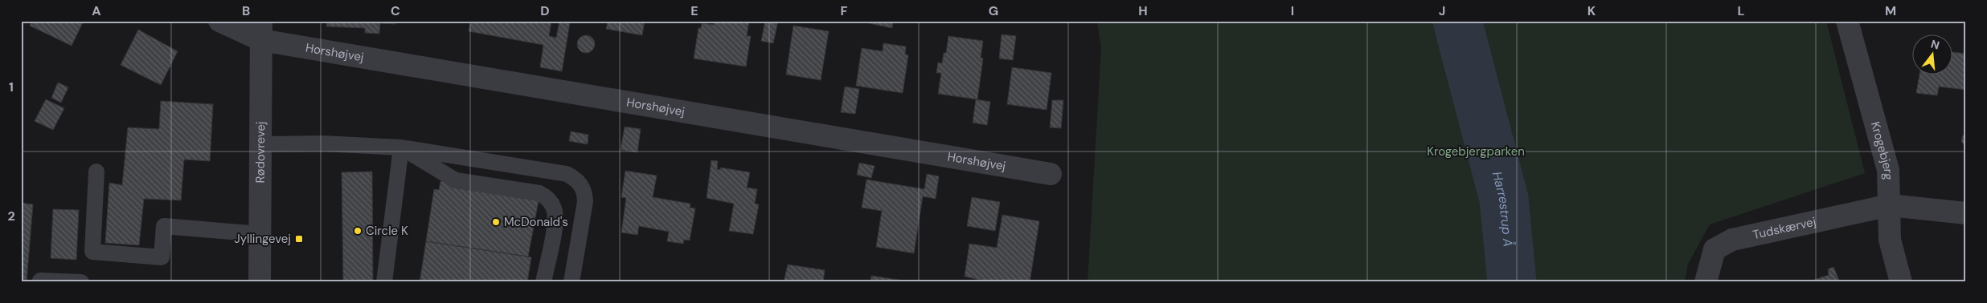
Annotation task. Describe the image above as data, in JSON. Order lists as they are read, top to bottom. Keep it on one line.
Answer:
{"streets":{"street":["Horshøjvej","Krogebjerg","Rødovrevej","Tudskærvej"]},"crossings":[["Horshøjvej","Rødovrevej"],["Krogebjerg","Tudskærvej"]],"water":["Harrestrup Å"],"parks":["Krogebjergparken"],"places":{"other":["McDonald's","Circle K"],"transit":["Jyllingevej"]},"north":"top","grid":{"columns":["A","B","C","D","E","F","G","H","I","J","K","L","M"],"rows":["1","2"]}}
